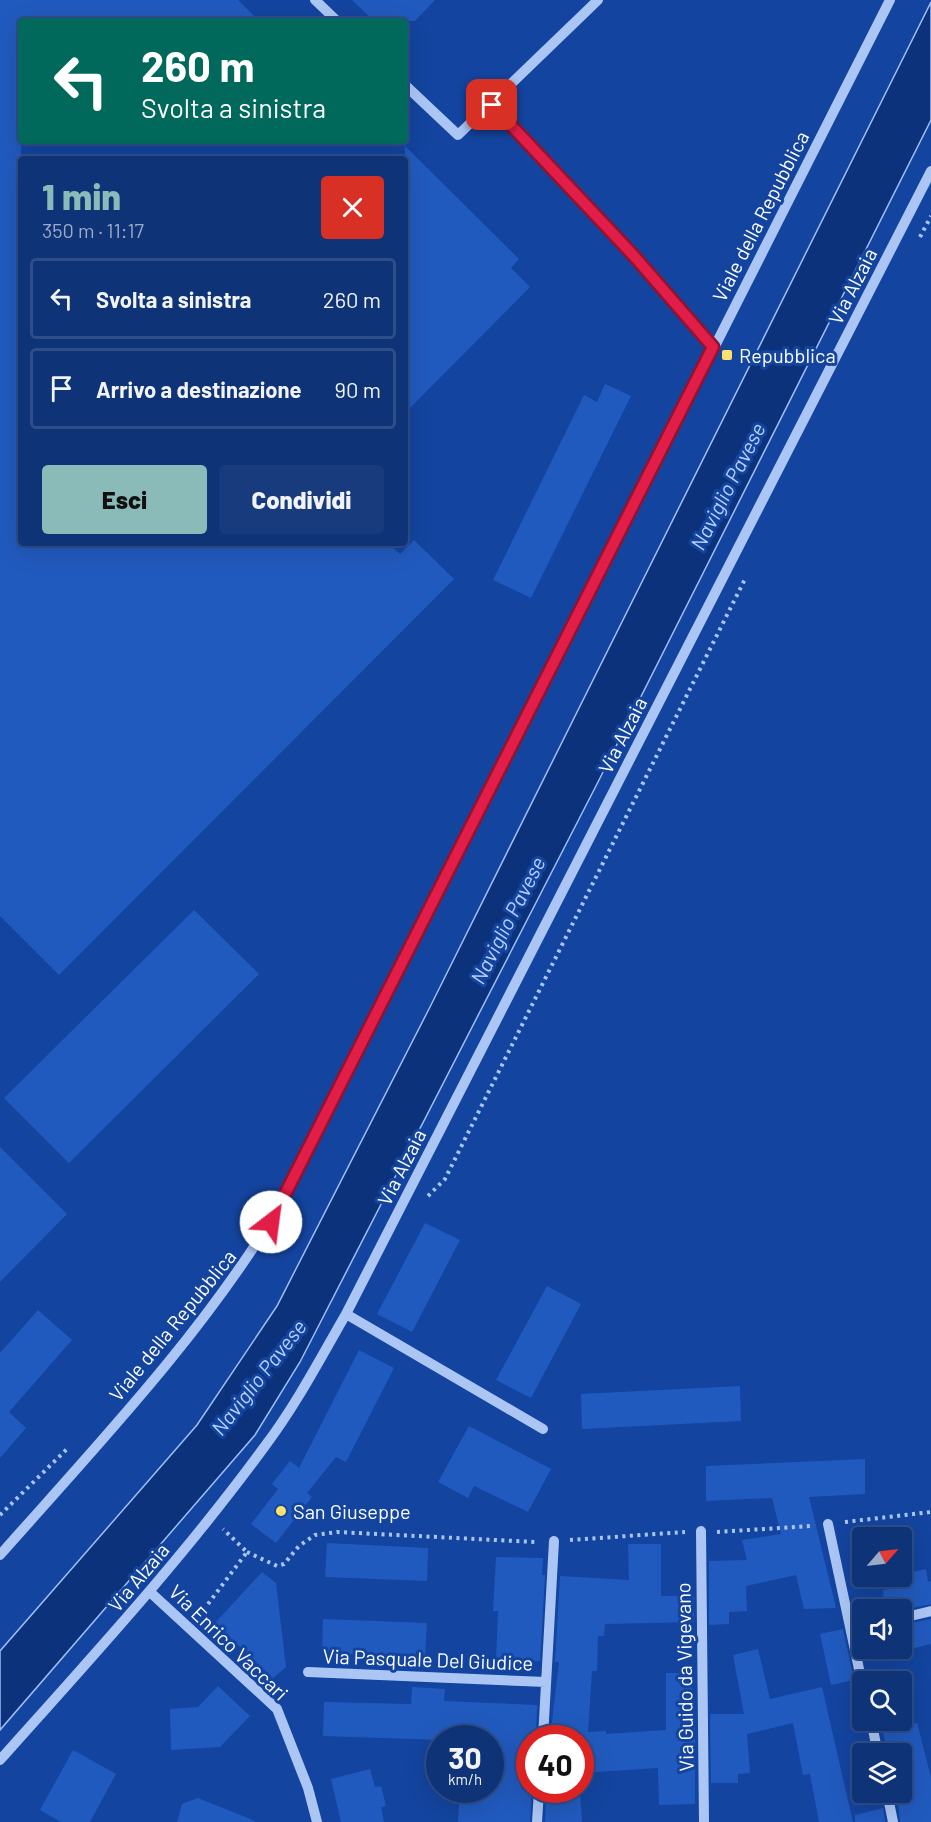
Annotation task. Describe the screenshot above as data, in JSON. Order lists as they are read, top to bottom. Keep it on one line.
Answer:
{"streets":{"street":["Viale della Repubblica","Via Alzaia","Via Enrico Vaccari","Via Pasquale Del Giudice","Via Guido da Vigevano"]},"crossings":[["Via Alzaia","Via Enrico Vaccari"]],"water":["Naviglio Pavese"],"places":{"transit":["Repubblica"],"other":["San Giuseppe"]},"north":"top right","page":{"turn":["260 m","Svolta a sinistra"],"heading":["1 min","350 m · 11:17"],"list":[{"name":"Svolta a sinistra","value":"260 m"},{"name":"Arrivo a destinazione","value":"90 m"}],"buttons":["Esci","Condividi"],"speed":"30 km/h","limit":"40"}}
